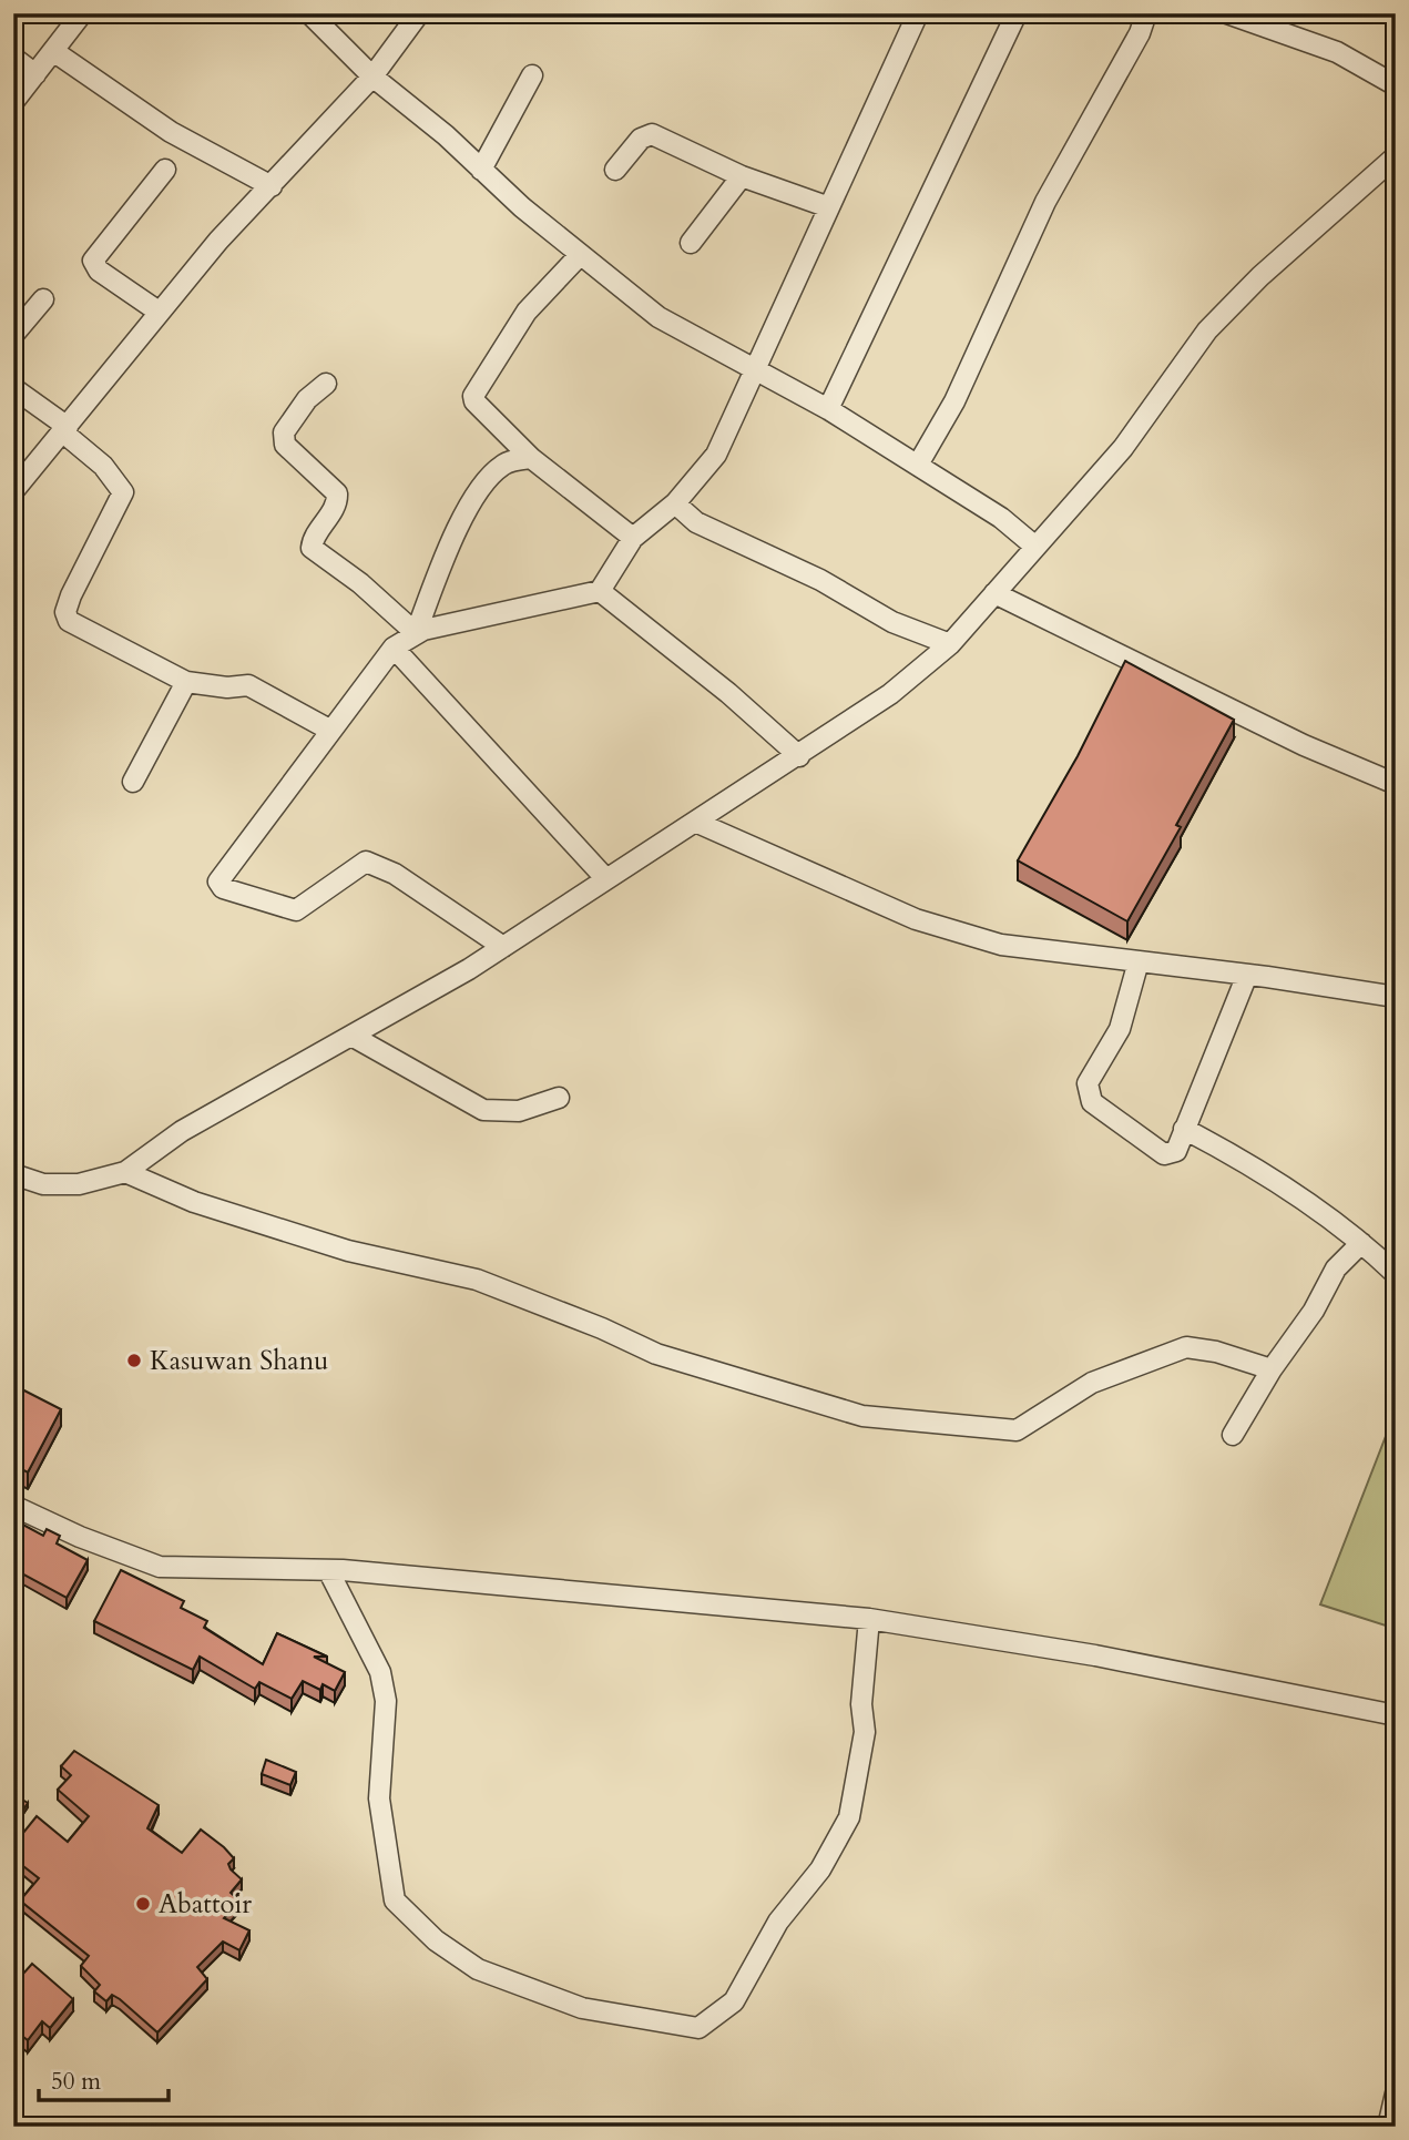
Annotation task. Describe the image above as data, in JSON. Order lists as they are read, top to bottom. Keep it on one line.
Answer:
{"places":["Kasuwan Shanu","Abattoir"],"scale_bar":"50 m"}
